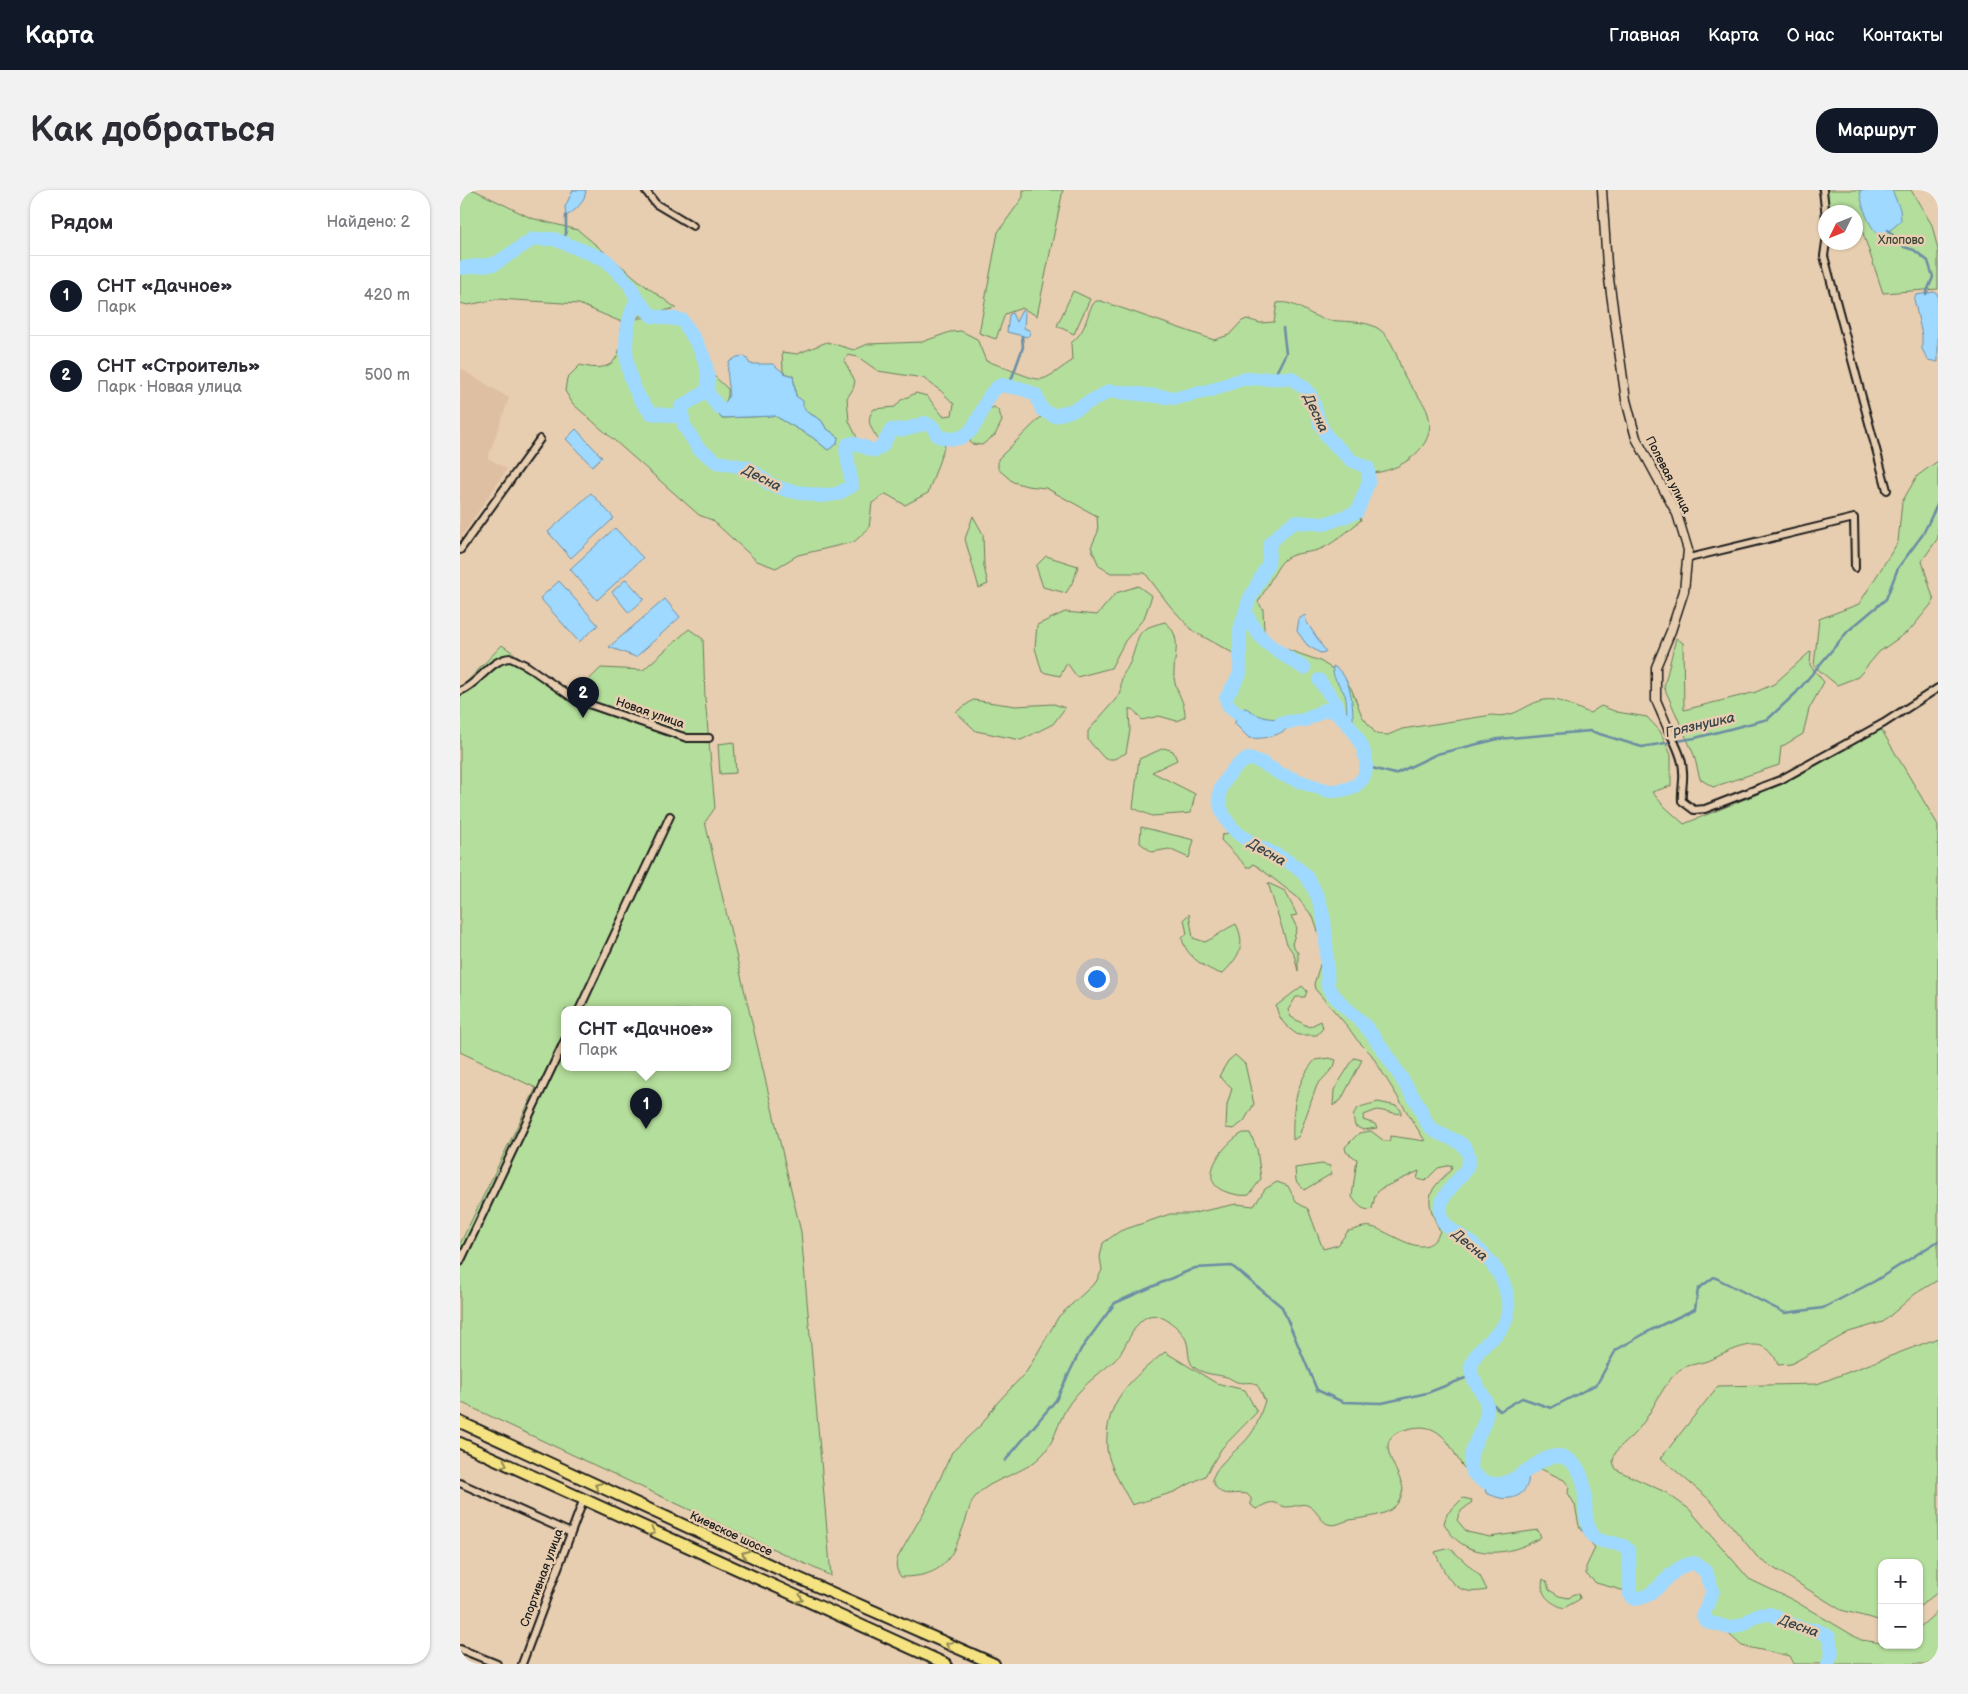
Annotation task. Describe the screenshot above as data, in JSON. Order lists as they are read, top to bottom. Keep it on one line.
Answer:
{"streets":{"highway":["Киевское шоссе"],"street":["Полевая улица","Новая улица","Спортивная улица"]},"water":["Десна","Грязнушка"],"parks":["Хлопово"],"north":"bottom left","page":{"header":"Карта","nav":["Главная","Карта","О нас","Контакты"],"buttons":"Маршрут","title":"Как добраться","heading":["Рядом","Найдено: 2"],"list":[{"mark":"1","name":"СНТ «Дачное»","note":"Парк","value":"420 m"},{"mark":"2","name":"СНТ «Строитель»","note":"Парк · Новая улица","value":"500 m"}],"pins":["2","1"],"popup":["СНТ «Дачное»","Парк"],"map_buttons":["+","−"]}}
